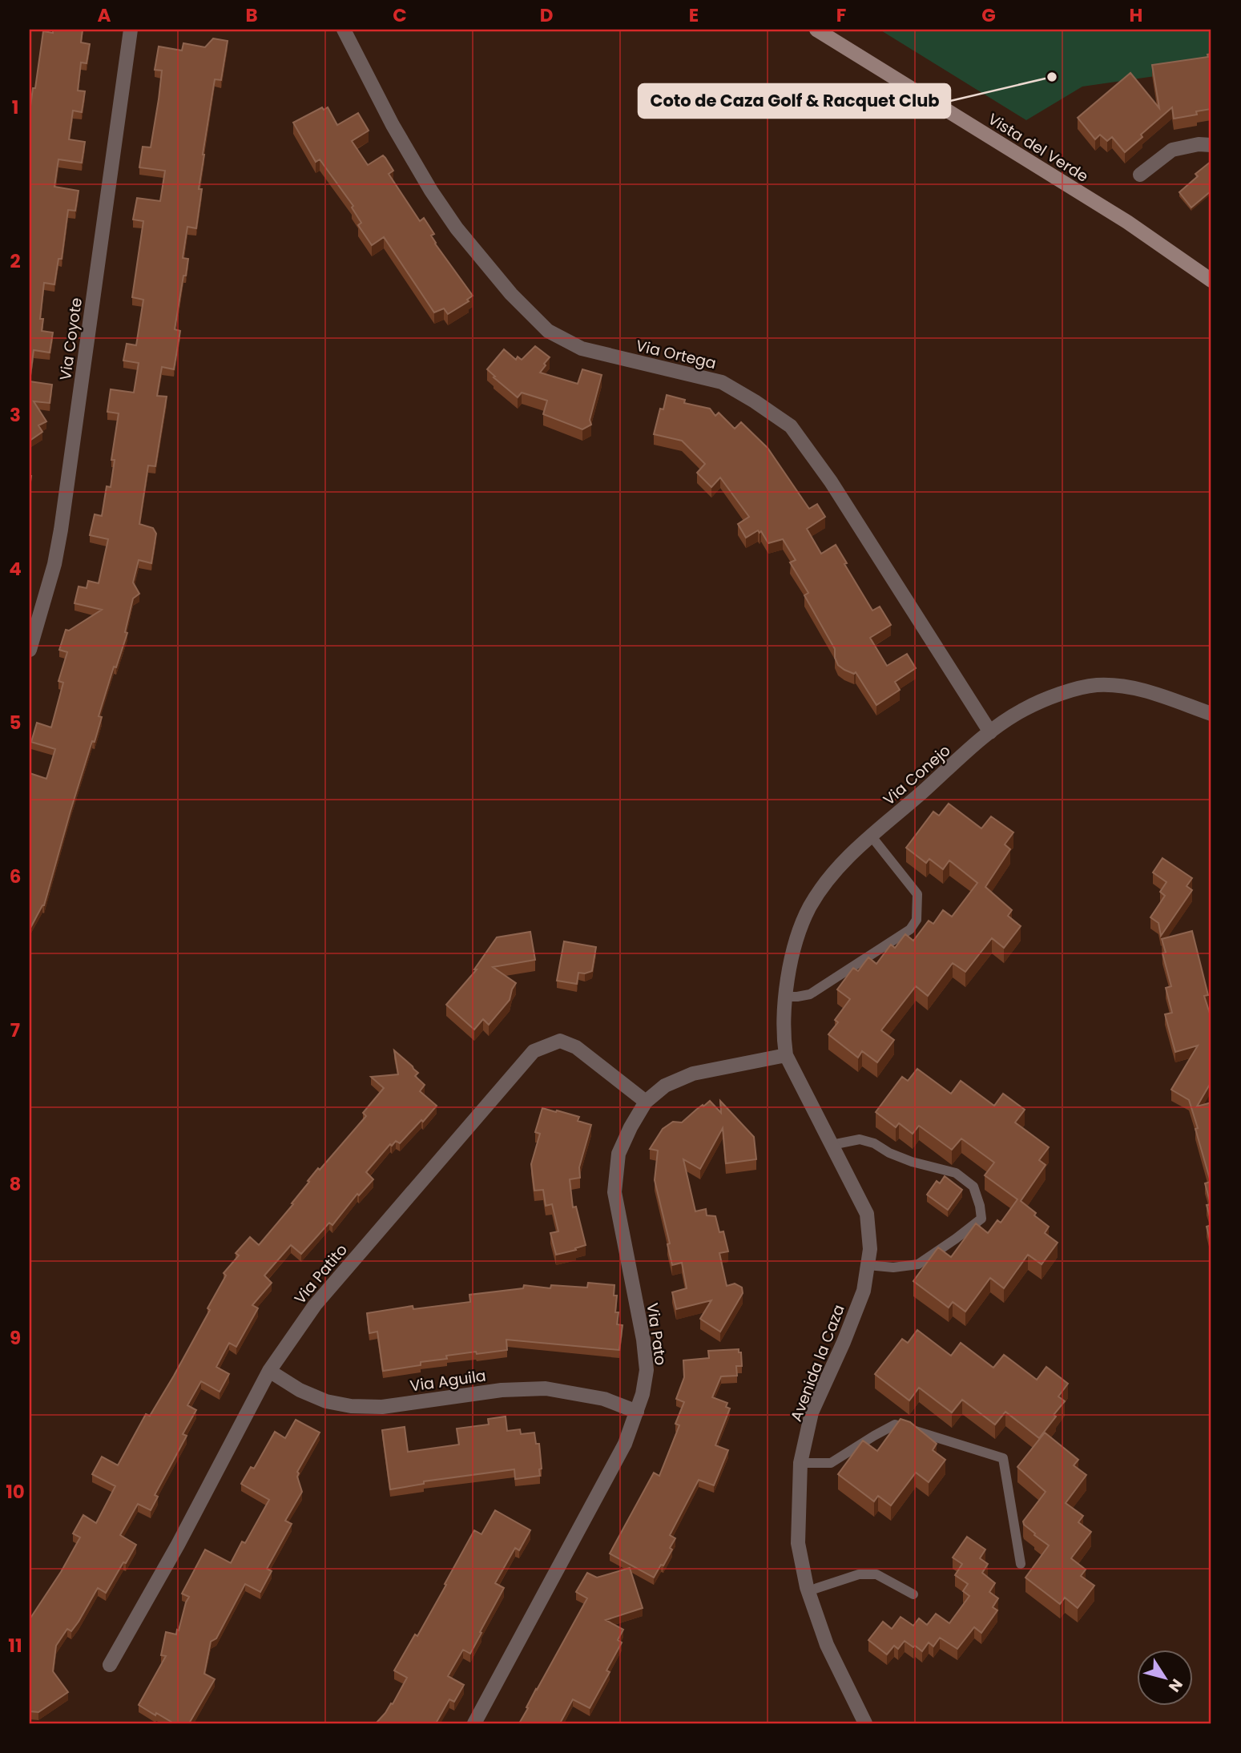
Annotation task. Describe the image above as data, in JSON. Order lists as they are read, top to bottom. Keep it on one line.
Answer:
{"streets":{"street":["Vista del Verde","Via Coyote","Via Ortega","Via Conejo","Via Patito","Via Pato","Avenida la Caza","Via Aguila"]},"crossings":[["Via Ortega","Via Conejo"],["Via Conejo","Via Pato"],["Via Conejo","Avenida la Caza"],["Via Patito","Via Pato"],["Via Patito","Via Aguila"],["Via Pato","Avenida la Caza"],["Via Pato","Via Aguila"]],"places":["Coto de Caza Golf & Racquet Club"],"north":"bottom right","grid":{"columns":["A","B","C","D","E","F","G","H"],"rows":["1","2","3","4","5","6","7","8","9","10","11"]}}
